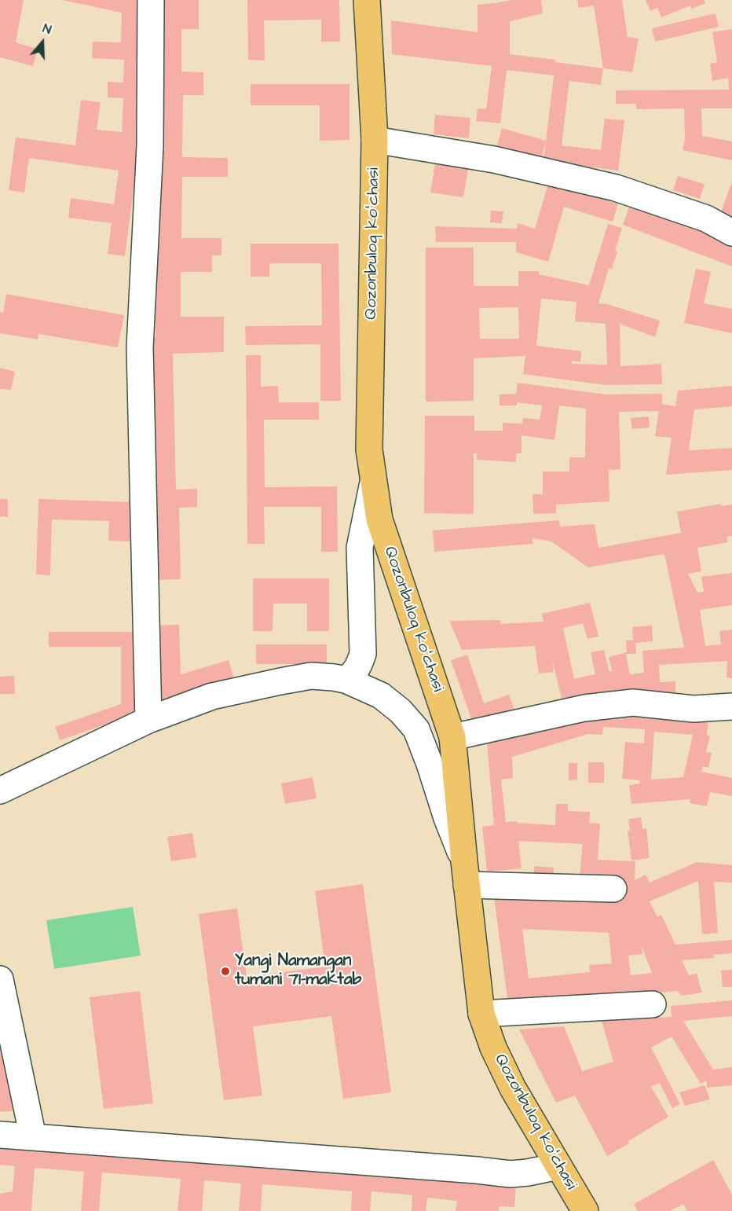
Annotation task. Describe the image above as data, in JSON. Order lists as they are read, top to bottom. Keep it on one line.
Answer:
{"streets":{"main road":["Qozonbuloq koʻchasi"]},"places":["Yangi Namangan tumani 71-maktab"],"north":"top"}
